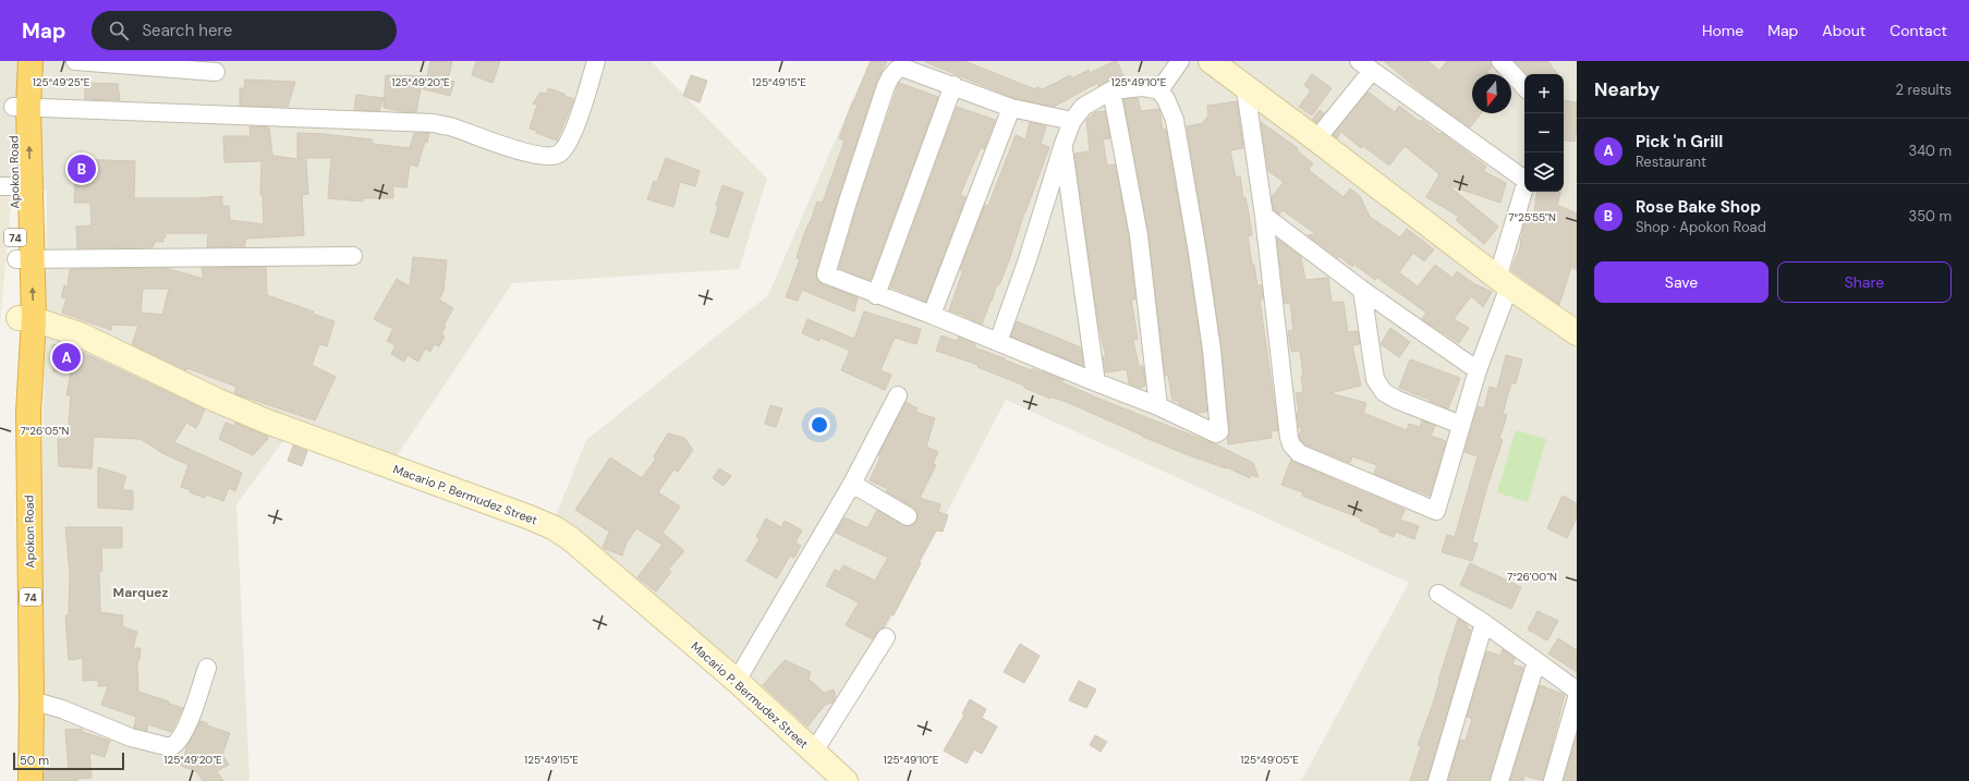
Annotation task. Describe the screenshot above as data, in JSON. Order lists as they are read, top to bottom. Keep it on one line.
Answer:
{"streets":{"highway":["Apokon Road","74"],"main road":["Macario P. Bermudez Street"]},"crossings":[["Apokon Road","Macario P. Bermudez Street"]],"districts":["Marquez"],"scale_bar":"50 m","north":"bottom","page":{"header":"Map","search":"Search here","nav":["Home","Map","About","Contact"],"heading":["Nearby","2 results"],"map_buttons":["+","−"],"list":[{"mark":"A","name":"Pick 'n Grill","note":"Restaurant","value":"340 m"},{"mark":"B","name":"Rose Bake Shop","note":"Shop · Apokon Road","value":"350 m"}],"pins":["B","A"],"buttons":["Save","Share"],"scale":"50 m"},"coordinates":["125°49'25\"E","125°49'20\"E","125°49'15\"E","125°49'10\"E","7°25'55\"N","7°26'05\"N","7°26'00\"N","125°49'05\"E"]}
